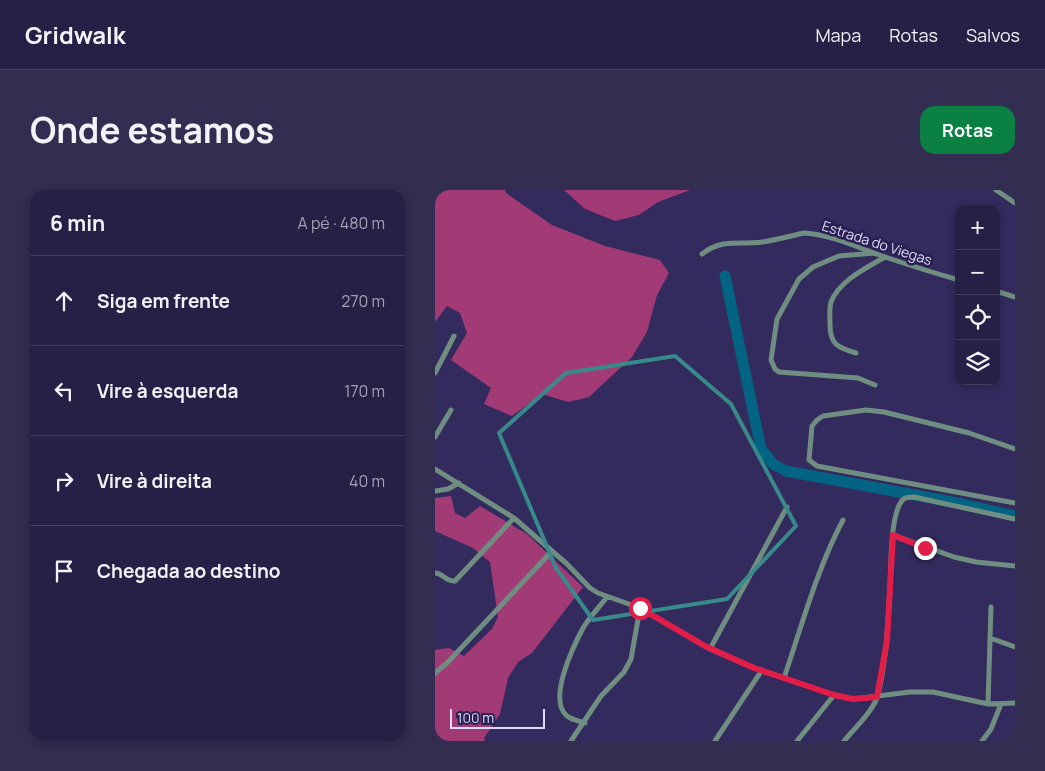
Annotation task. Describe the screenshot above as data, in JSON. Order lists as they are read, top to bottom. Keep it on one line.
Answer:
{"streets":{"street":["Estrada do Viegas"]},"scale_bar":"100 m","page":{"header":"Gridwalk","nav":["Mapa","Rotas","Salvos"],"title":"Onde estamos","buttons":"Rotas","heading":["6 min","A pé · 480 m"],"map_buttons":["+","−"],"list":[["Siga em frente","270 m"],["Vire à esquerda","170 m"],["Vire à direita","40 m"],"Chegada ao destino"],"scale":"100 m"}}
